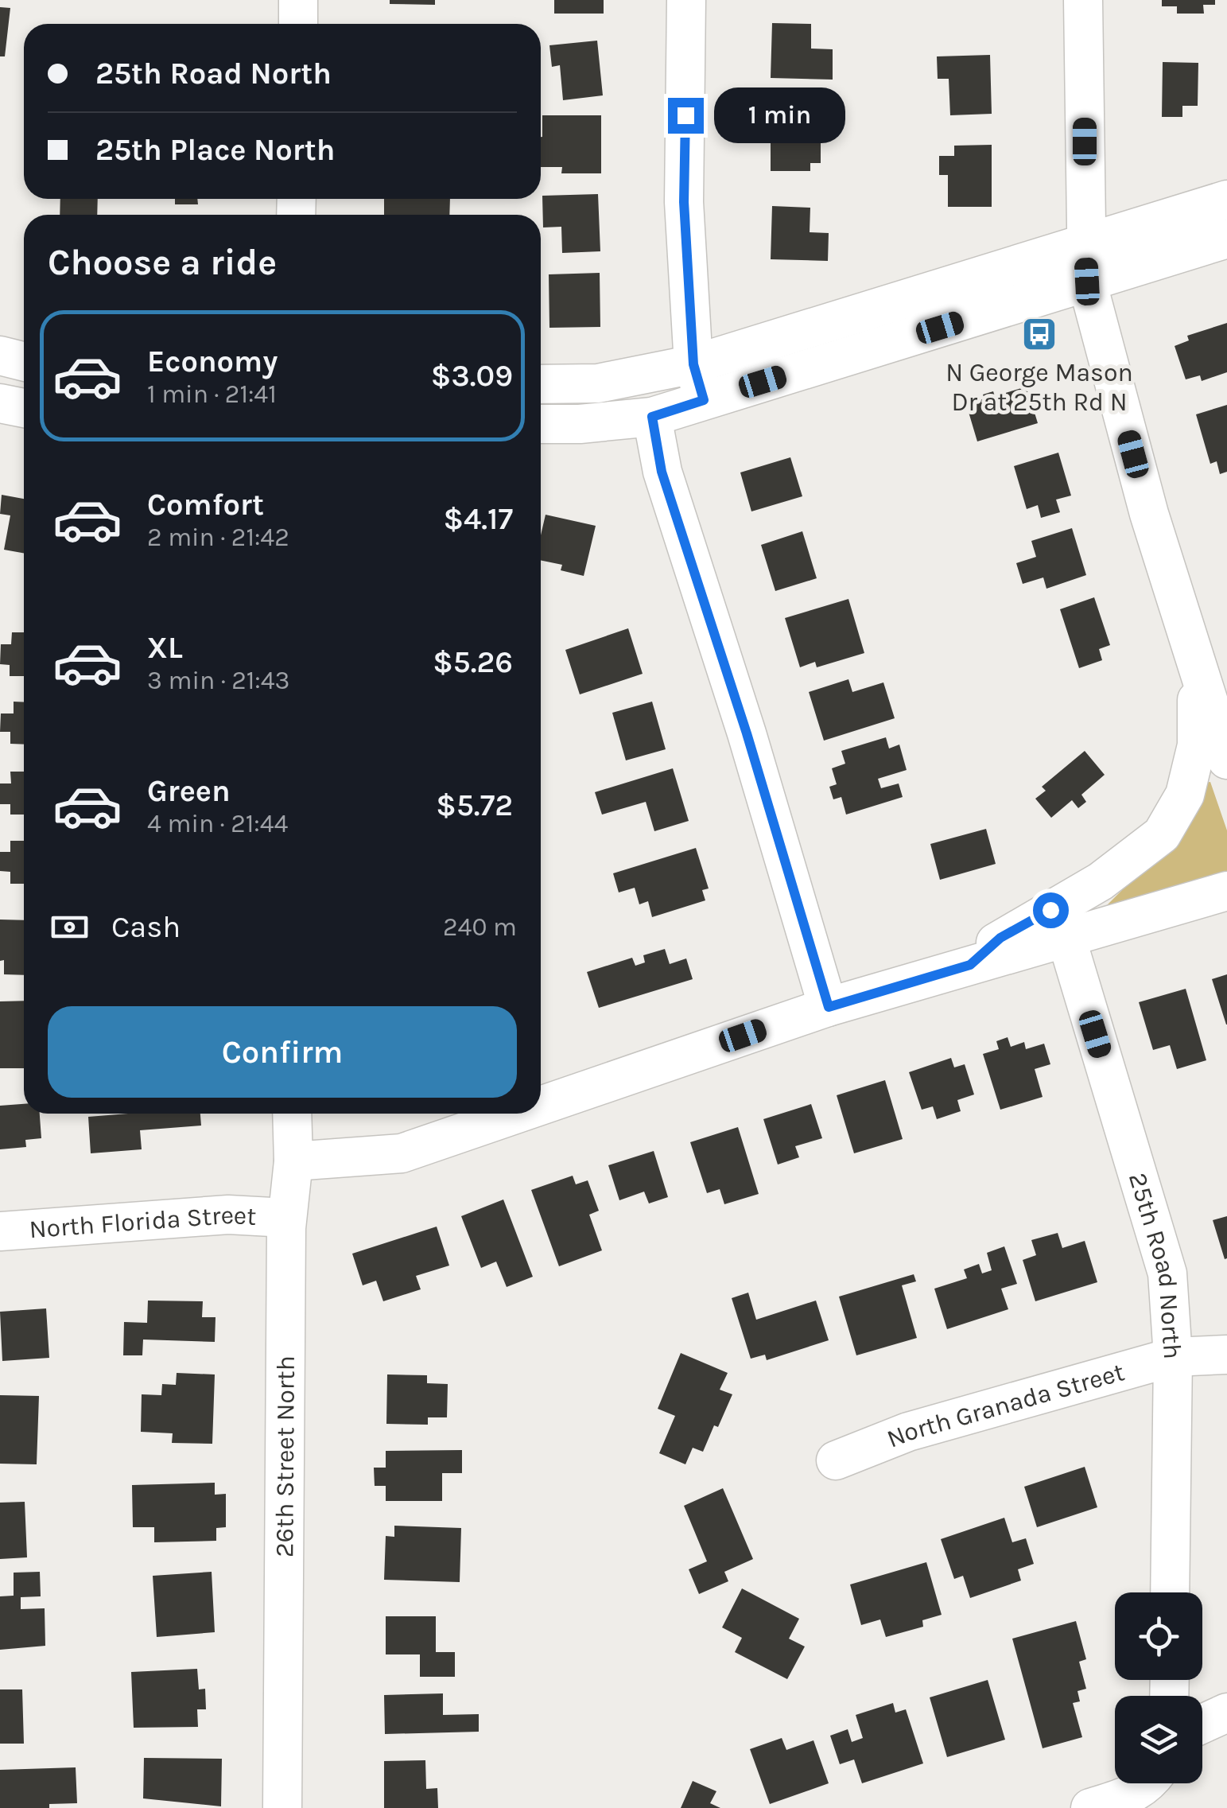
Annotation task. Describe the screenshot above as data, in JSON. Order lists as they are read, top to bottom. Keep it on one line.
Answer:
{"streets":{"street":["North Florida Street","25th Road North","North Granada Street","26th Street North"]},"crossings":[["North Florida Street","26th Street North"],["25th Road North","North Granada Street"]],"places":{"bus stop":["N George Mason Dr at 25th Rd N"]},"page":{"banner":["25th Road North","25th Place North"],"bubble":"1 min","heading":"Choose a ride","list":[{"name":"Economy","note":"1 min · 21:41","value":"$3.09"},{"name":"Comfort","note":"2 min · 21:42","value":"$4.17"},{"name":"XL","note":"3 min · 21:43","value":"$5.26"},{"name":"Green","note":"4 min · 21:44","value":"$5.72"}],"pay":["Cash","240 m"],"buttons":"Confirm"}}
